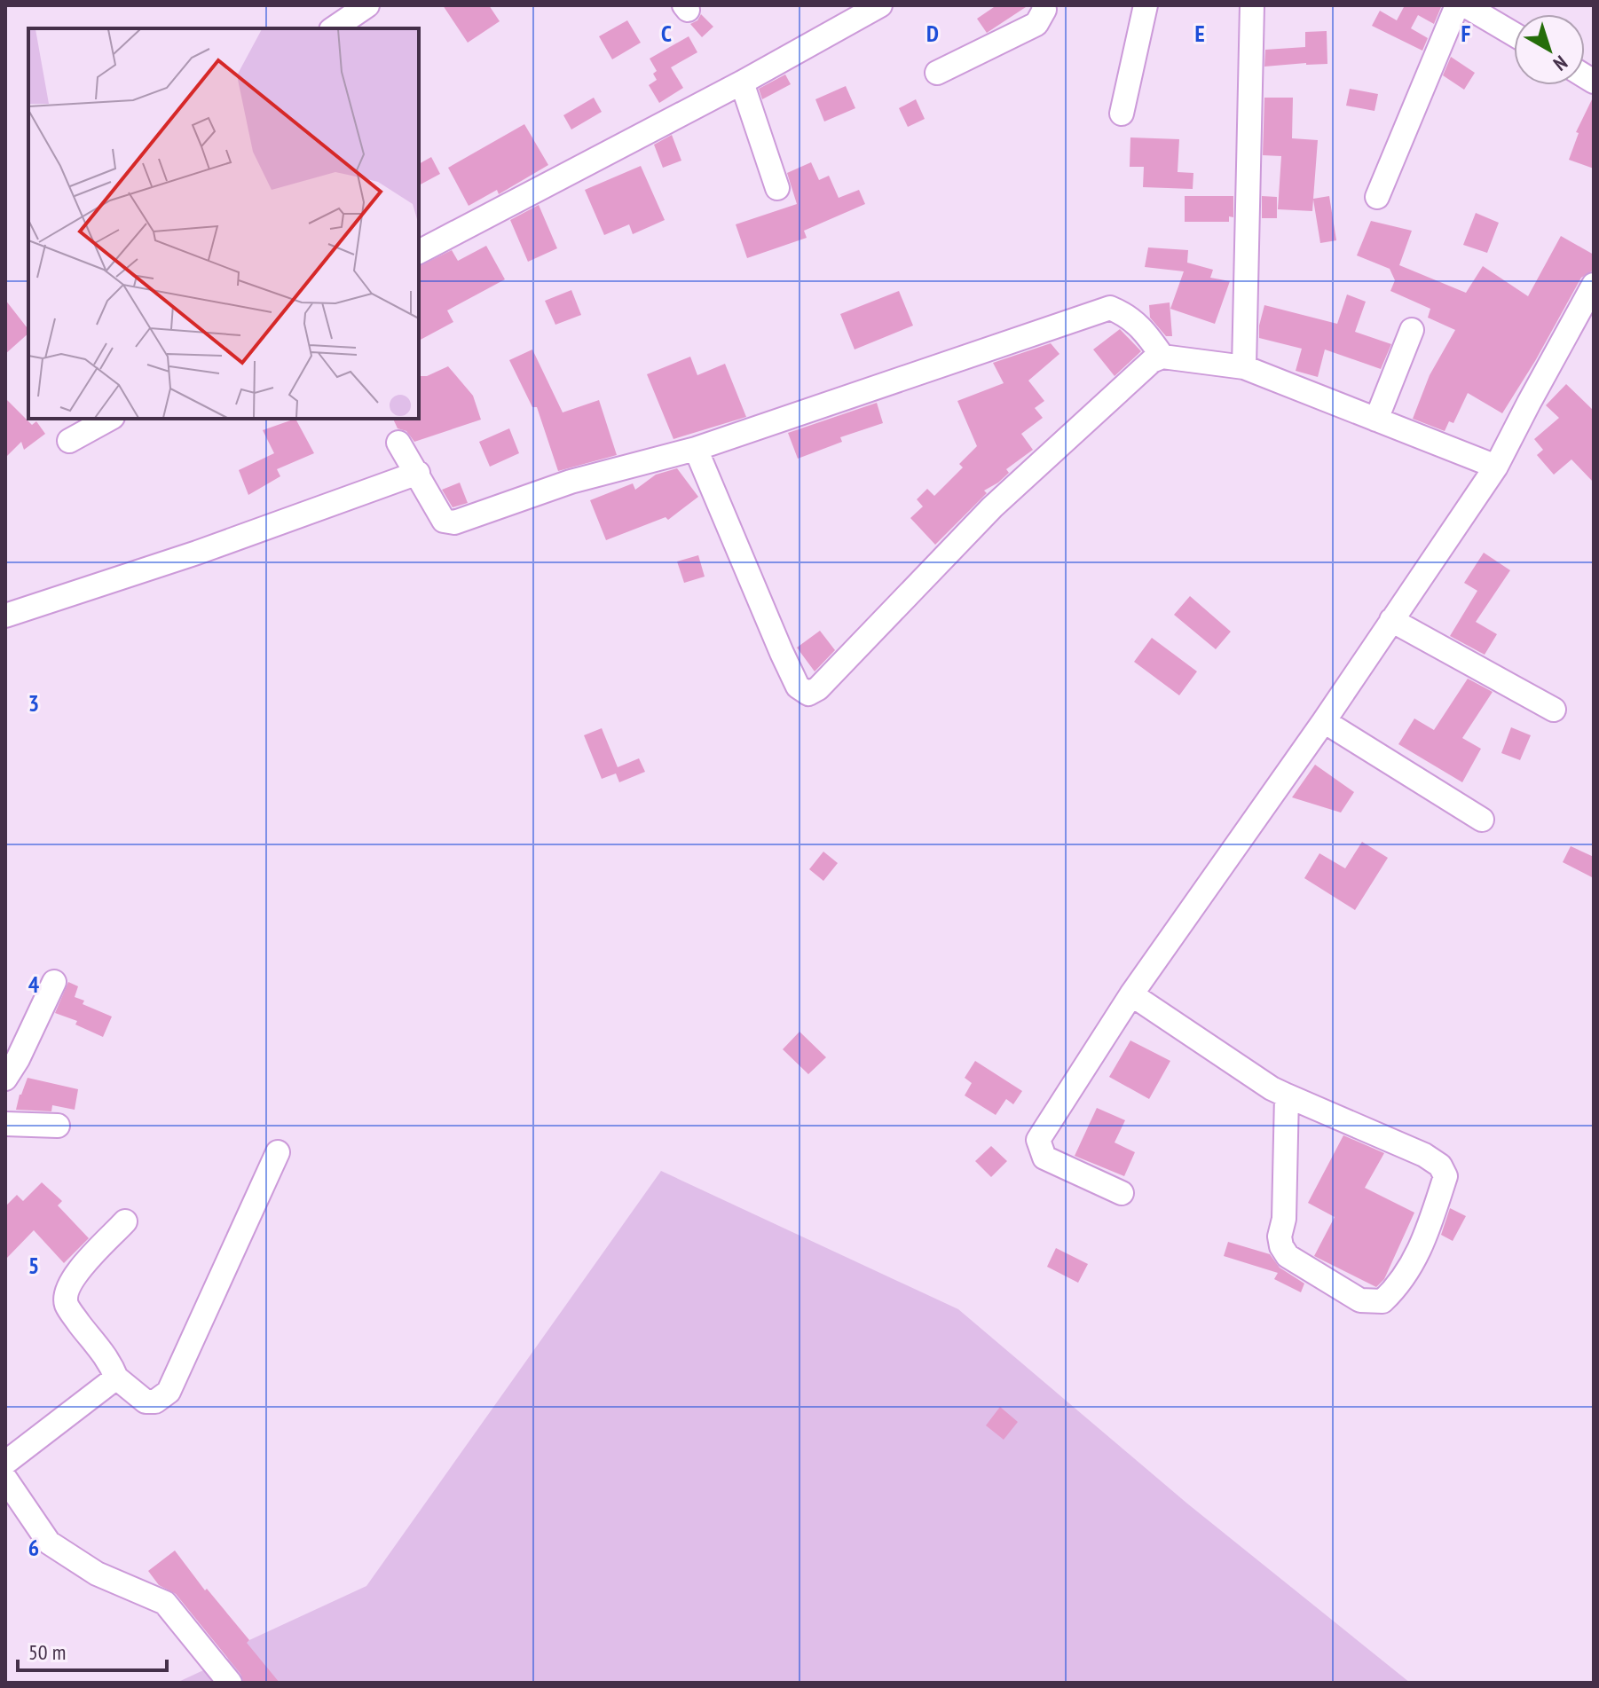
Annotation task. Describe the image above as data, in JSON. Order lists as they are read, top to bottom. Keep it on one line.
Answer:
{"scale_bar":"50 m","north":"bottom right","grid":{"columns":["C","D","E","F"],"rows":["3","4","5","6"]}}
